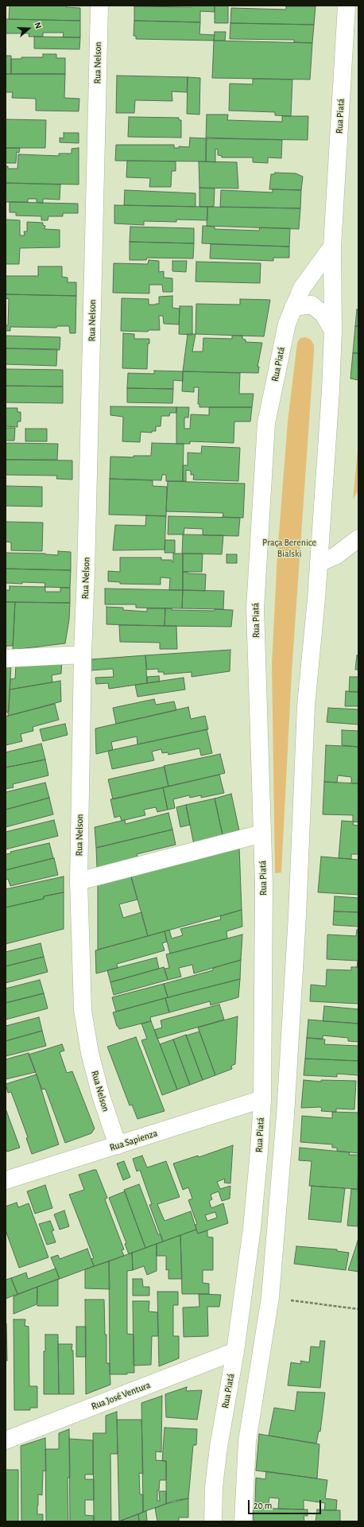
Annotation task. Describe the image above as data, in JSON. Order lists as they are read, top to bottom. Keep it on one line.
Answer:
{"streets":{"street":["Rua Nelson","Rua Piatá","Rua Sapienza","Rua José Ventura"]},"crossings":[["Rua Nelson","Rua Sapienza"],["Rua Piatá","Rua Sapienza"],["Rua Piatá","Rua José Ventura"]],"parks":["Praça Berenice Bialski"],"scale_bar":"20 m","north":"right"}
